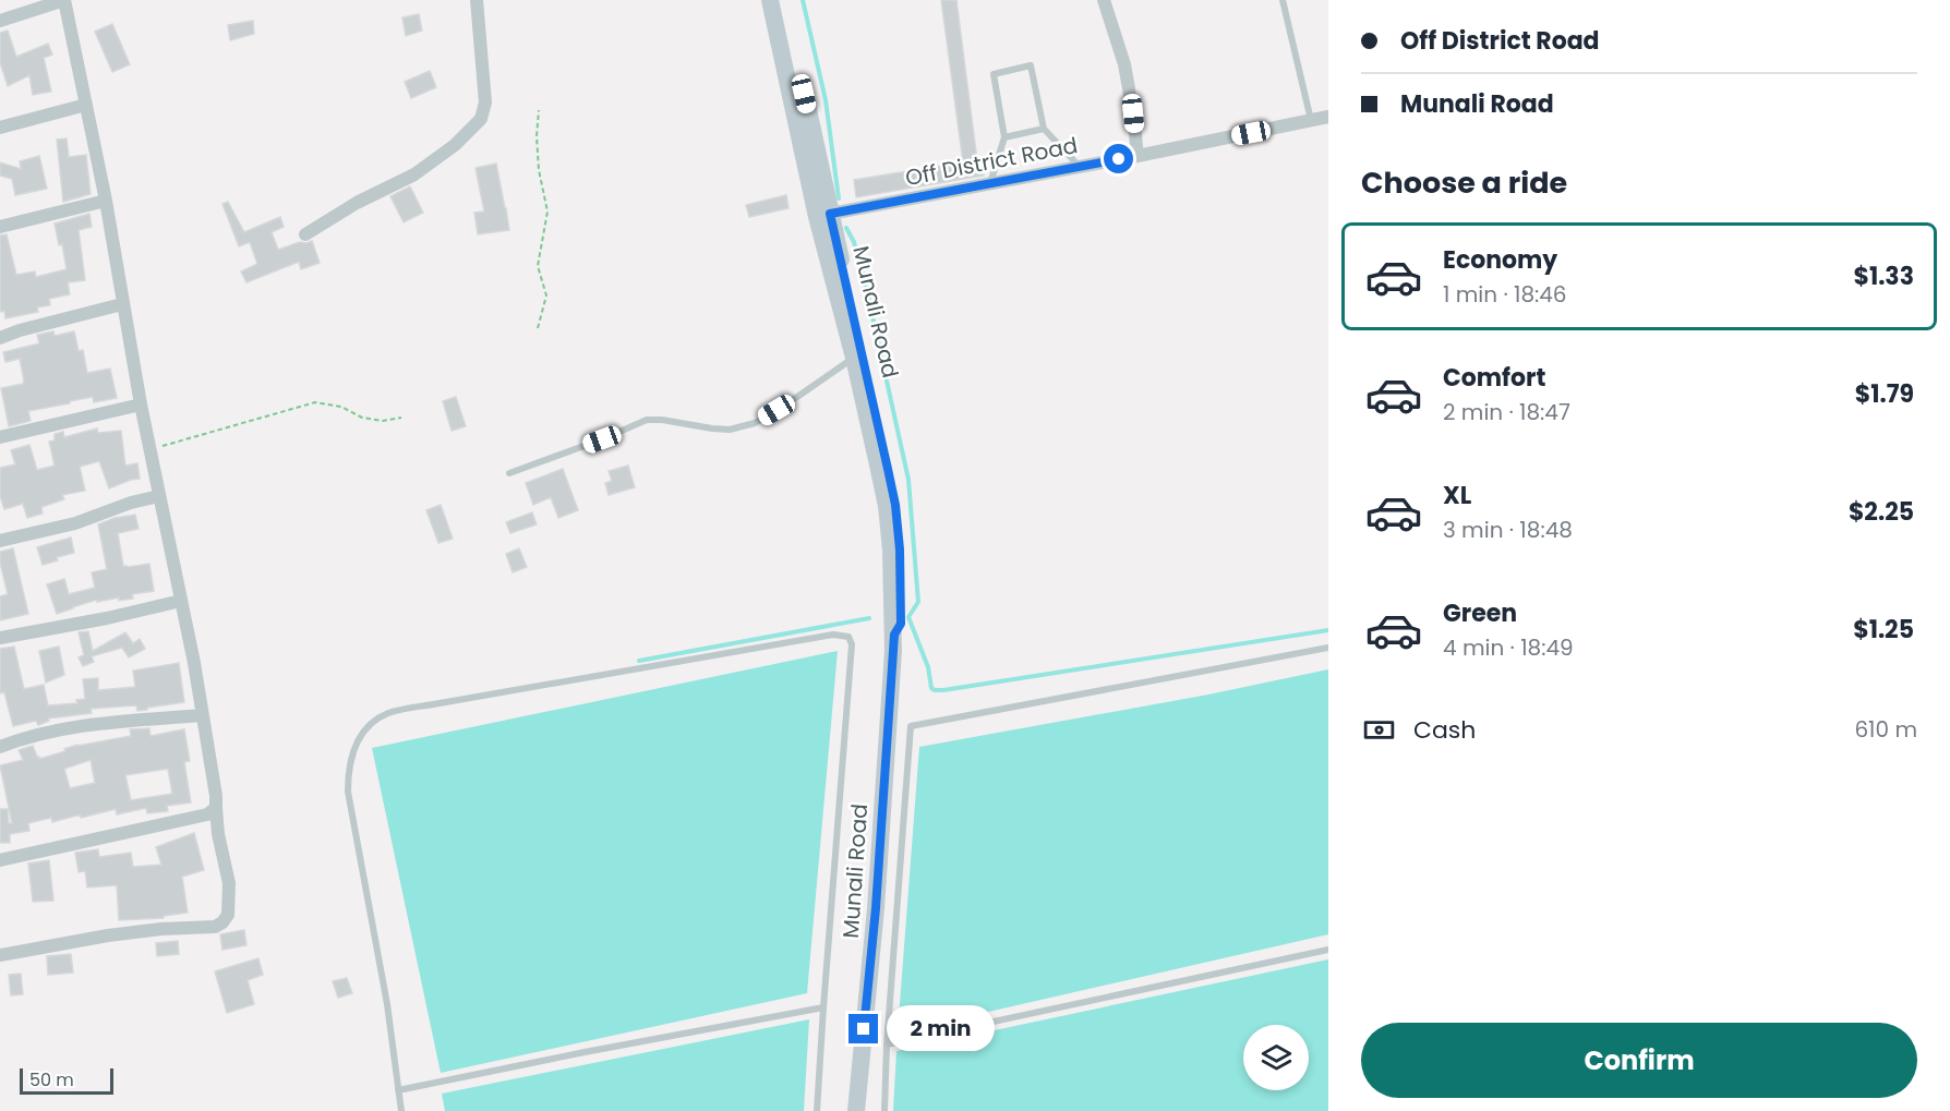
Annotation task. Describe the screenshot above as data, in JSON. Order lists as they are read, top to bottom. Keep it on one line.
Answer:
{"streets":{"main road":["Munali Road"],"street":["Off District Road"]},"crossings":[["Off District Road","Munali Road"]],"scale_bar":"50 m","page":{"banner":["Off District Road","Munali Road"],"heading":"Choose a ride","list":[{"name":"Economy","note":"1 min · 18:46","value":"$1.33"},{"name":"Comfort","note":"2 min · 18:47","value":"$1.79"},{"name":"XL","note":"3 min · 18:48","value":"$2.25"},{"name":"Green","note":"4 min · 18:49","value":"$1.25"}],"pay":["Cash","610 m"],"bubble":"2 min","buttons":"Confirm","scale":"50 m"}}
